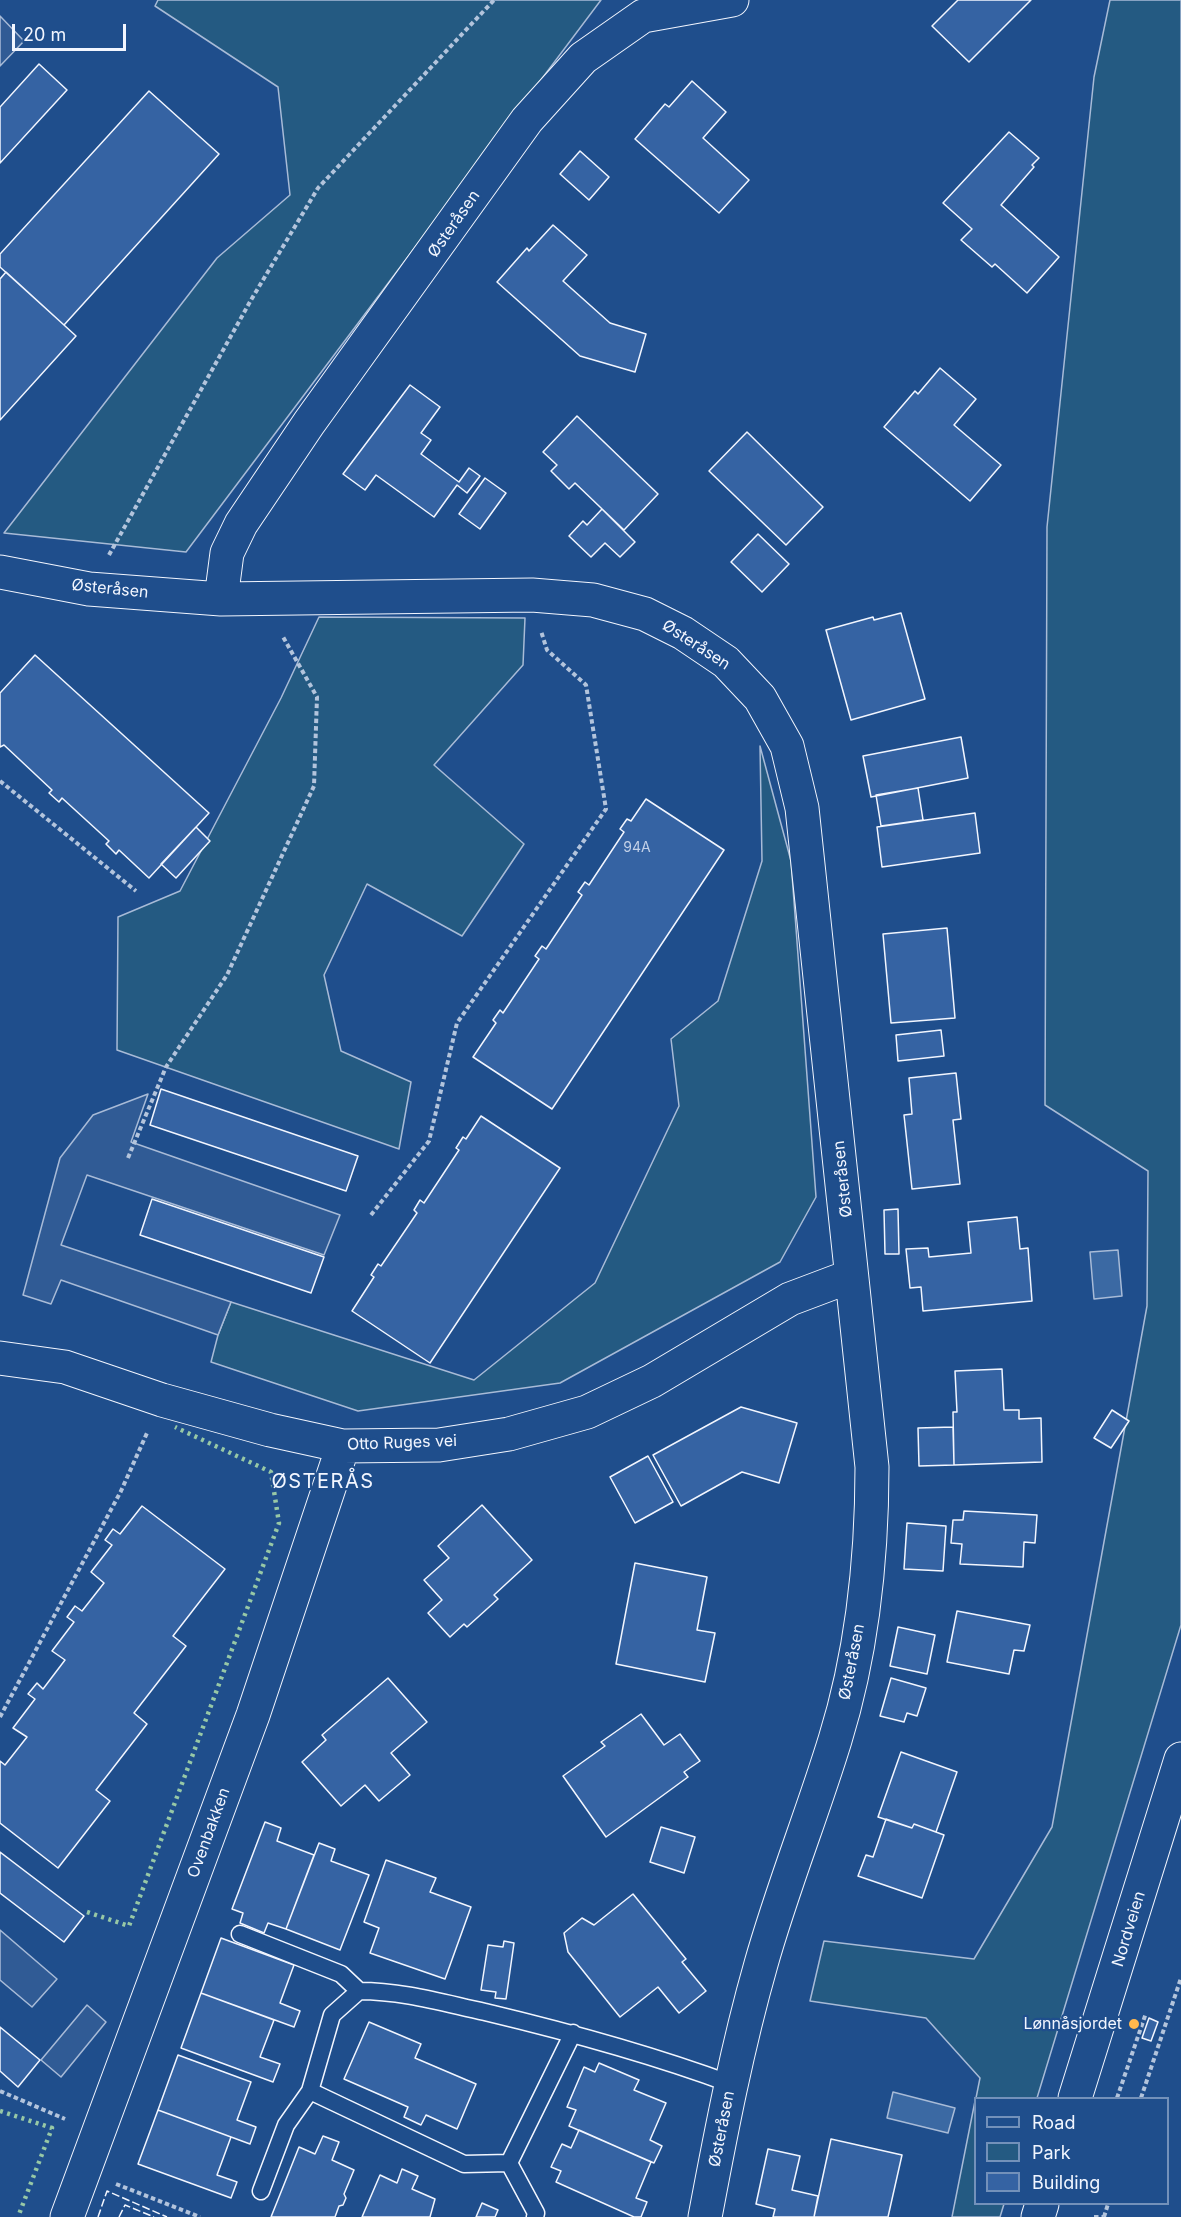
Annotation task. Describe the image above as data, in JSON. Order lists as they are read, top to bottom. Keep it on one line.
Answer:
{"streets":{"street":["Østeråsen","Otto Ruges vei","Ovenbakken","Nordveien"]},"crossings":[["Østeråsen","Otto Ruges vei"],["Otto Ruges vei","Ovenbakken"]],"districts":["ØSTERÅS"],"places":["Lønnåsjordet"],"house_numbers":["94A"],"legend":["Road","Park","Building"],"scale_bar":"20 m"}
